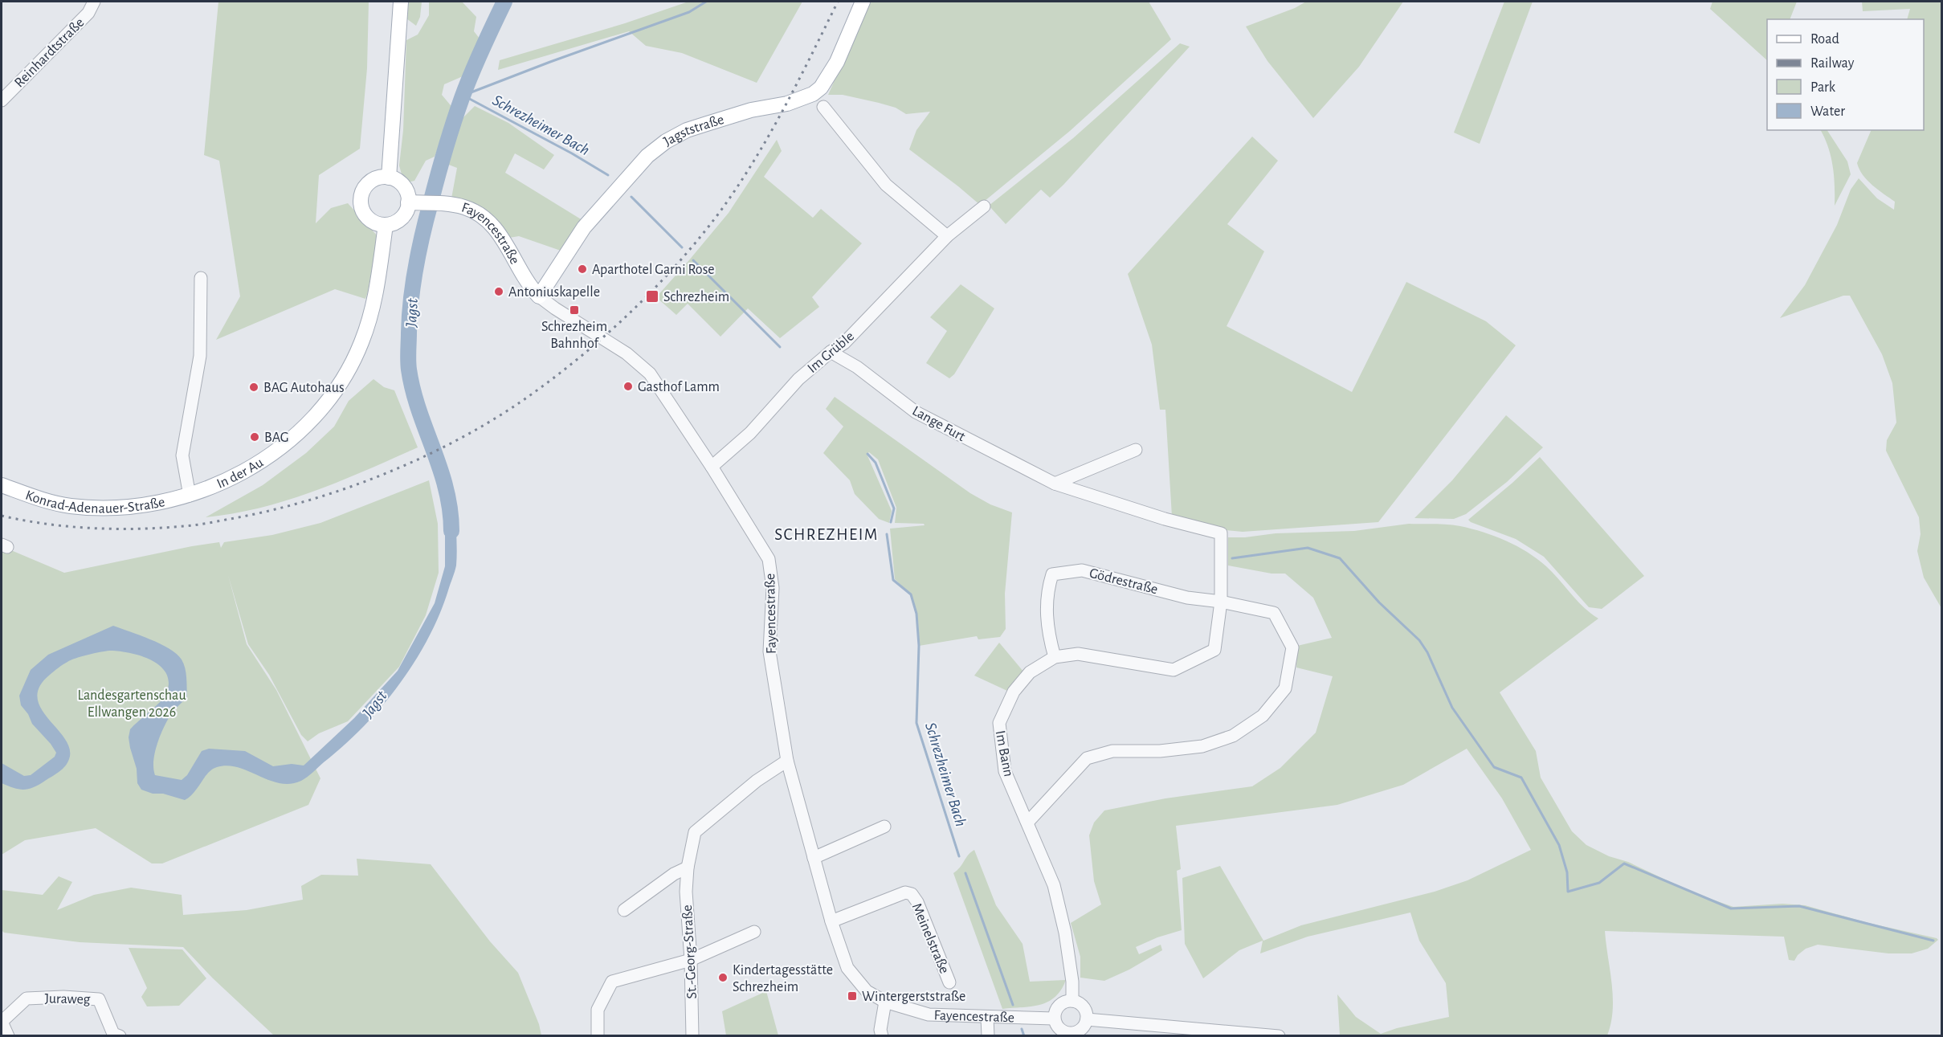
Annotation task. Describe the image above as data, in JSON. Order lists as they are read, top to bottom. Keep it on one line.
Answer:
{"streets":{"main road":["Jagststraße","Fayencestraße","In der Au","Konrad-Adenauer-Straße"],"street":["Reinhardtstraße","Im Grüble","Lange Furt","Gödrestraße","Im Bann","Meinelstraße","St.-Georg-Straße","Juraweg"]},"crossings":[["Jagststraße","Fayencestraße"],["Fayencestraße","Im Grüble"],["Fayencestraße","In der Au"],["Fayencestraße","Im Bann"],["Fayencestraße","Meinelstraße"],["Fayencestraße","St.-Georg-Straße"],["Im Grüble","Lange Furt"],["Lange Furt","Im Bann"],["In der Au","Konrad-Adenauer-Straße"],["Gödrestraße","Im Bann"]],"districts":["SCHREZHEIM"],"water":["Schrezheimer Bach","Jagst"],"parks":["Landesgartenschau Ellwangen 2026"],"places":{"other":["Aparthotel Garni Rose","Antoniuskapelle","Gasthof Lamm","BAG Autohaus","BAG","Kindertagesstätte Schrezheim"],"transit":["Schrezheim","Schrezheim Bahnhof","Wintergerststraße"]},"legend":["Road","Railway","Park","Water"]}
